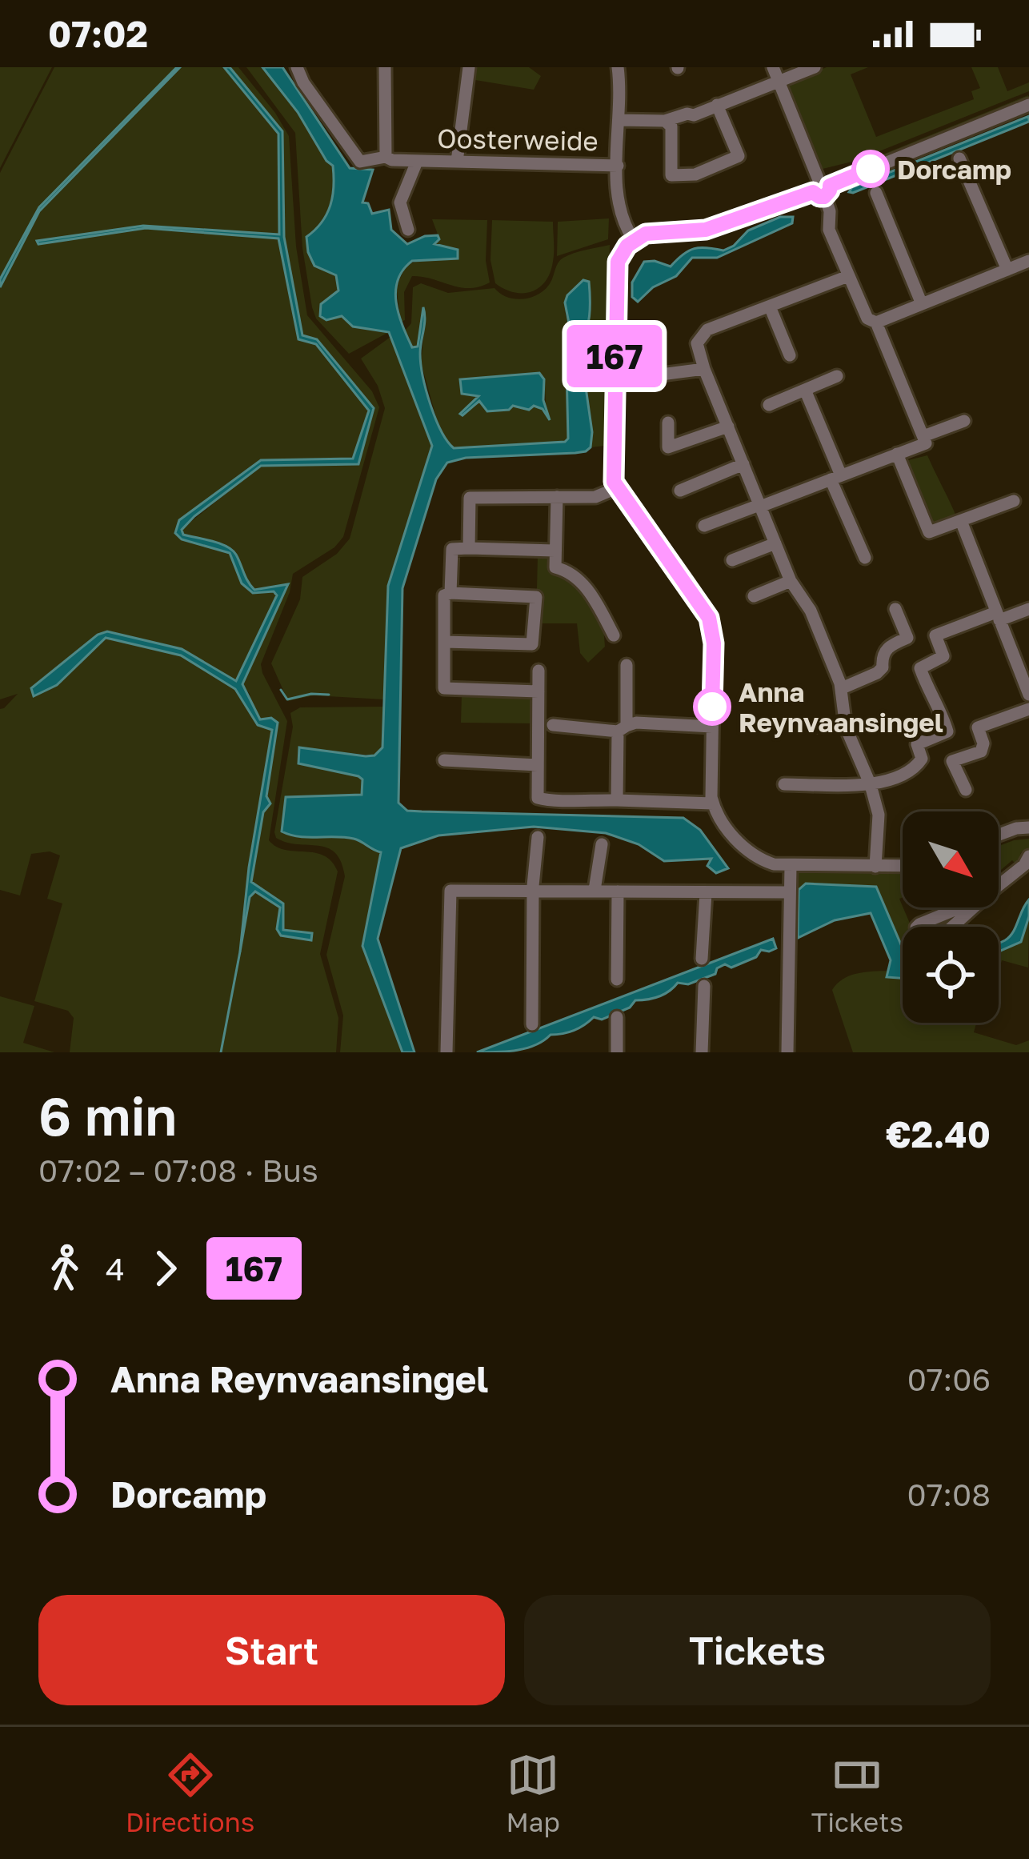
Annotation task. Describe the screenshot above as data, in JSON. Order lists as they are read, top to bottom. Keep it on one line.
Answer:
{"streets":{"street":["Oosterweide"]},"places":["Dorcamp","Anna Reynvaansingel"],"lines":["bus line 167"],"north":"bottom right","page":{"status":"07:02","on_map":"167","heading":["6 min","07:02 – 07:08 · Bus","€2.40"],"legs":["4","167"],"list":[{"name":"Anna Reynvaansingel","value":"07:06"},{"name":"Dorcamp","value":"07:08"}],"buttons":["Start","Tickets"],"tabs":["Directions","Map","Tickets"]}}
